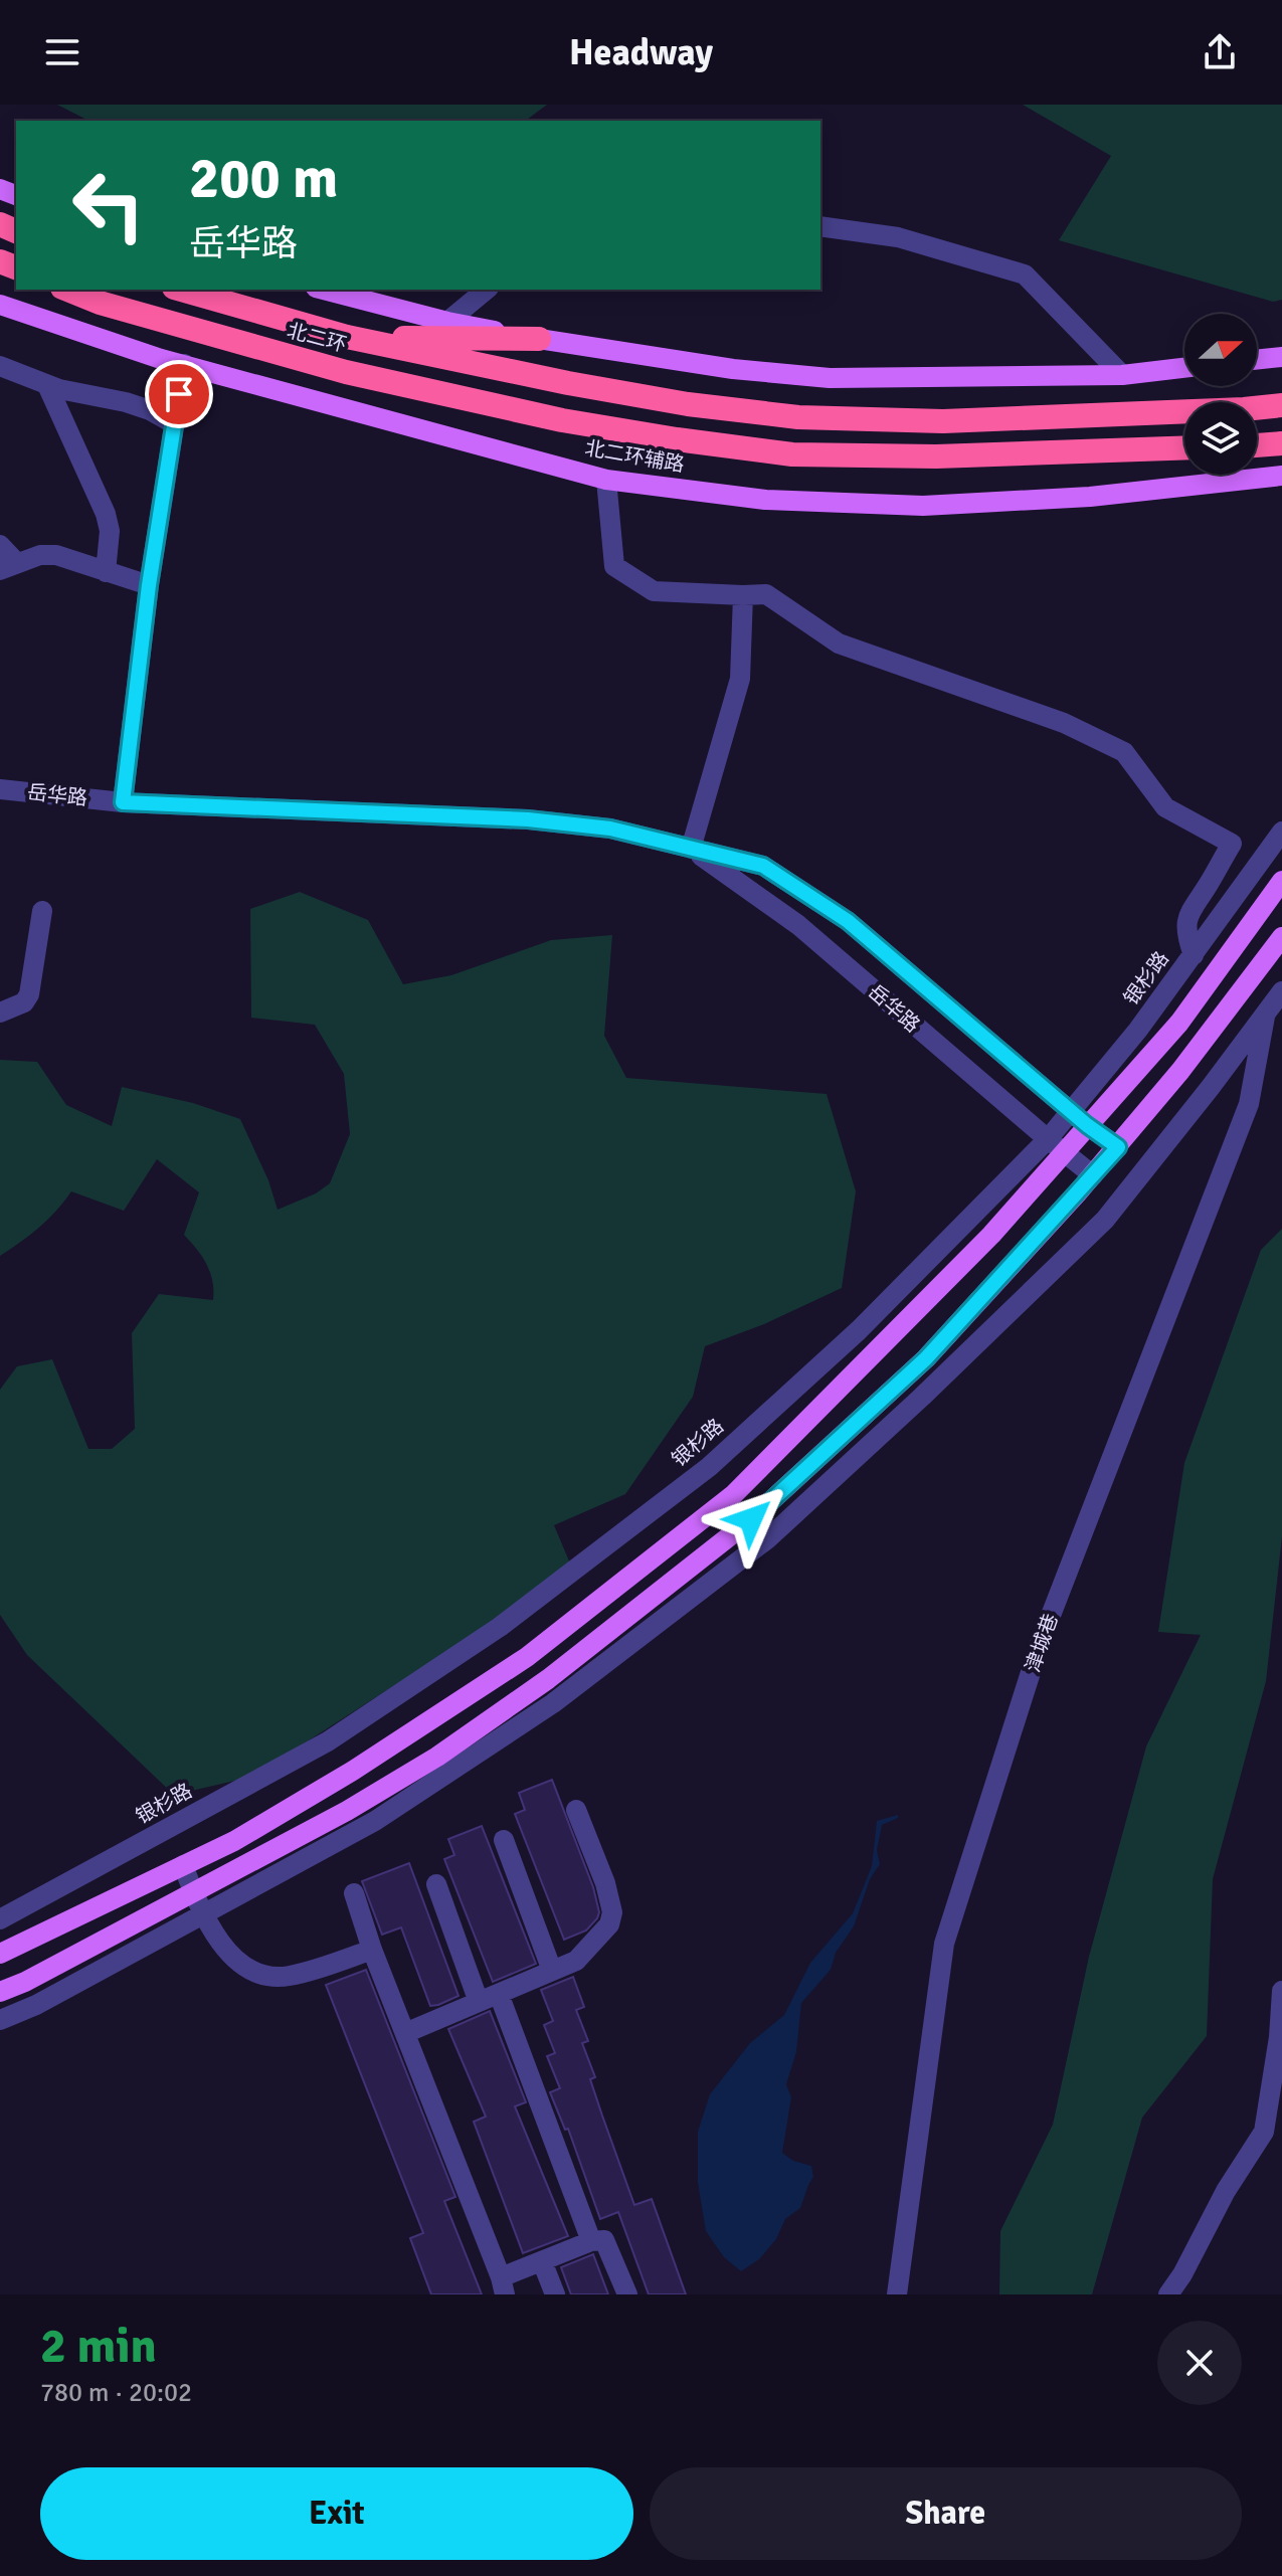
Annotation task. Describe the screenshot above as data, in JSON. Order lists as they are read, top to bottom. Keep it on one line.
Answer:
{"streets":{"highway":["北二环"],"main road":["北二环辅路"],"street":["岳华路","银杉路","津城巷"]},"crossings":[["岳华路","银杉路"]],"north":"right","page":{"header":"Headway","turn":["200 m","岳华路"],"heading":["2 min","780 m · 20:02"],"buttons":["Exit","Share"]}}
